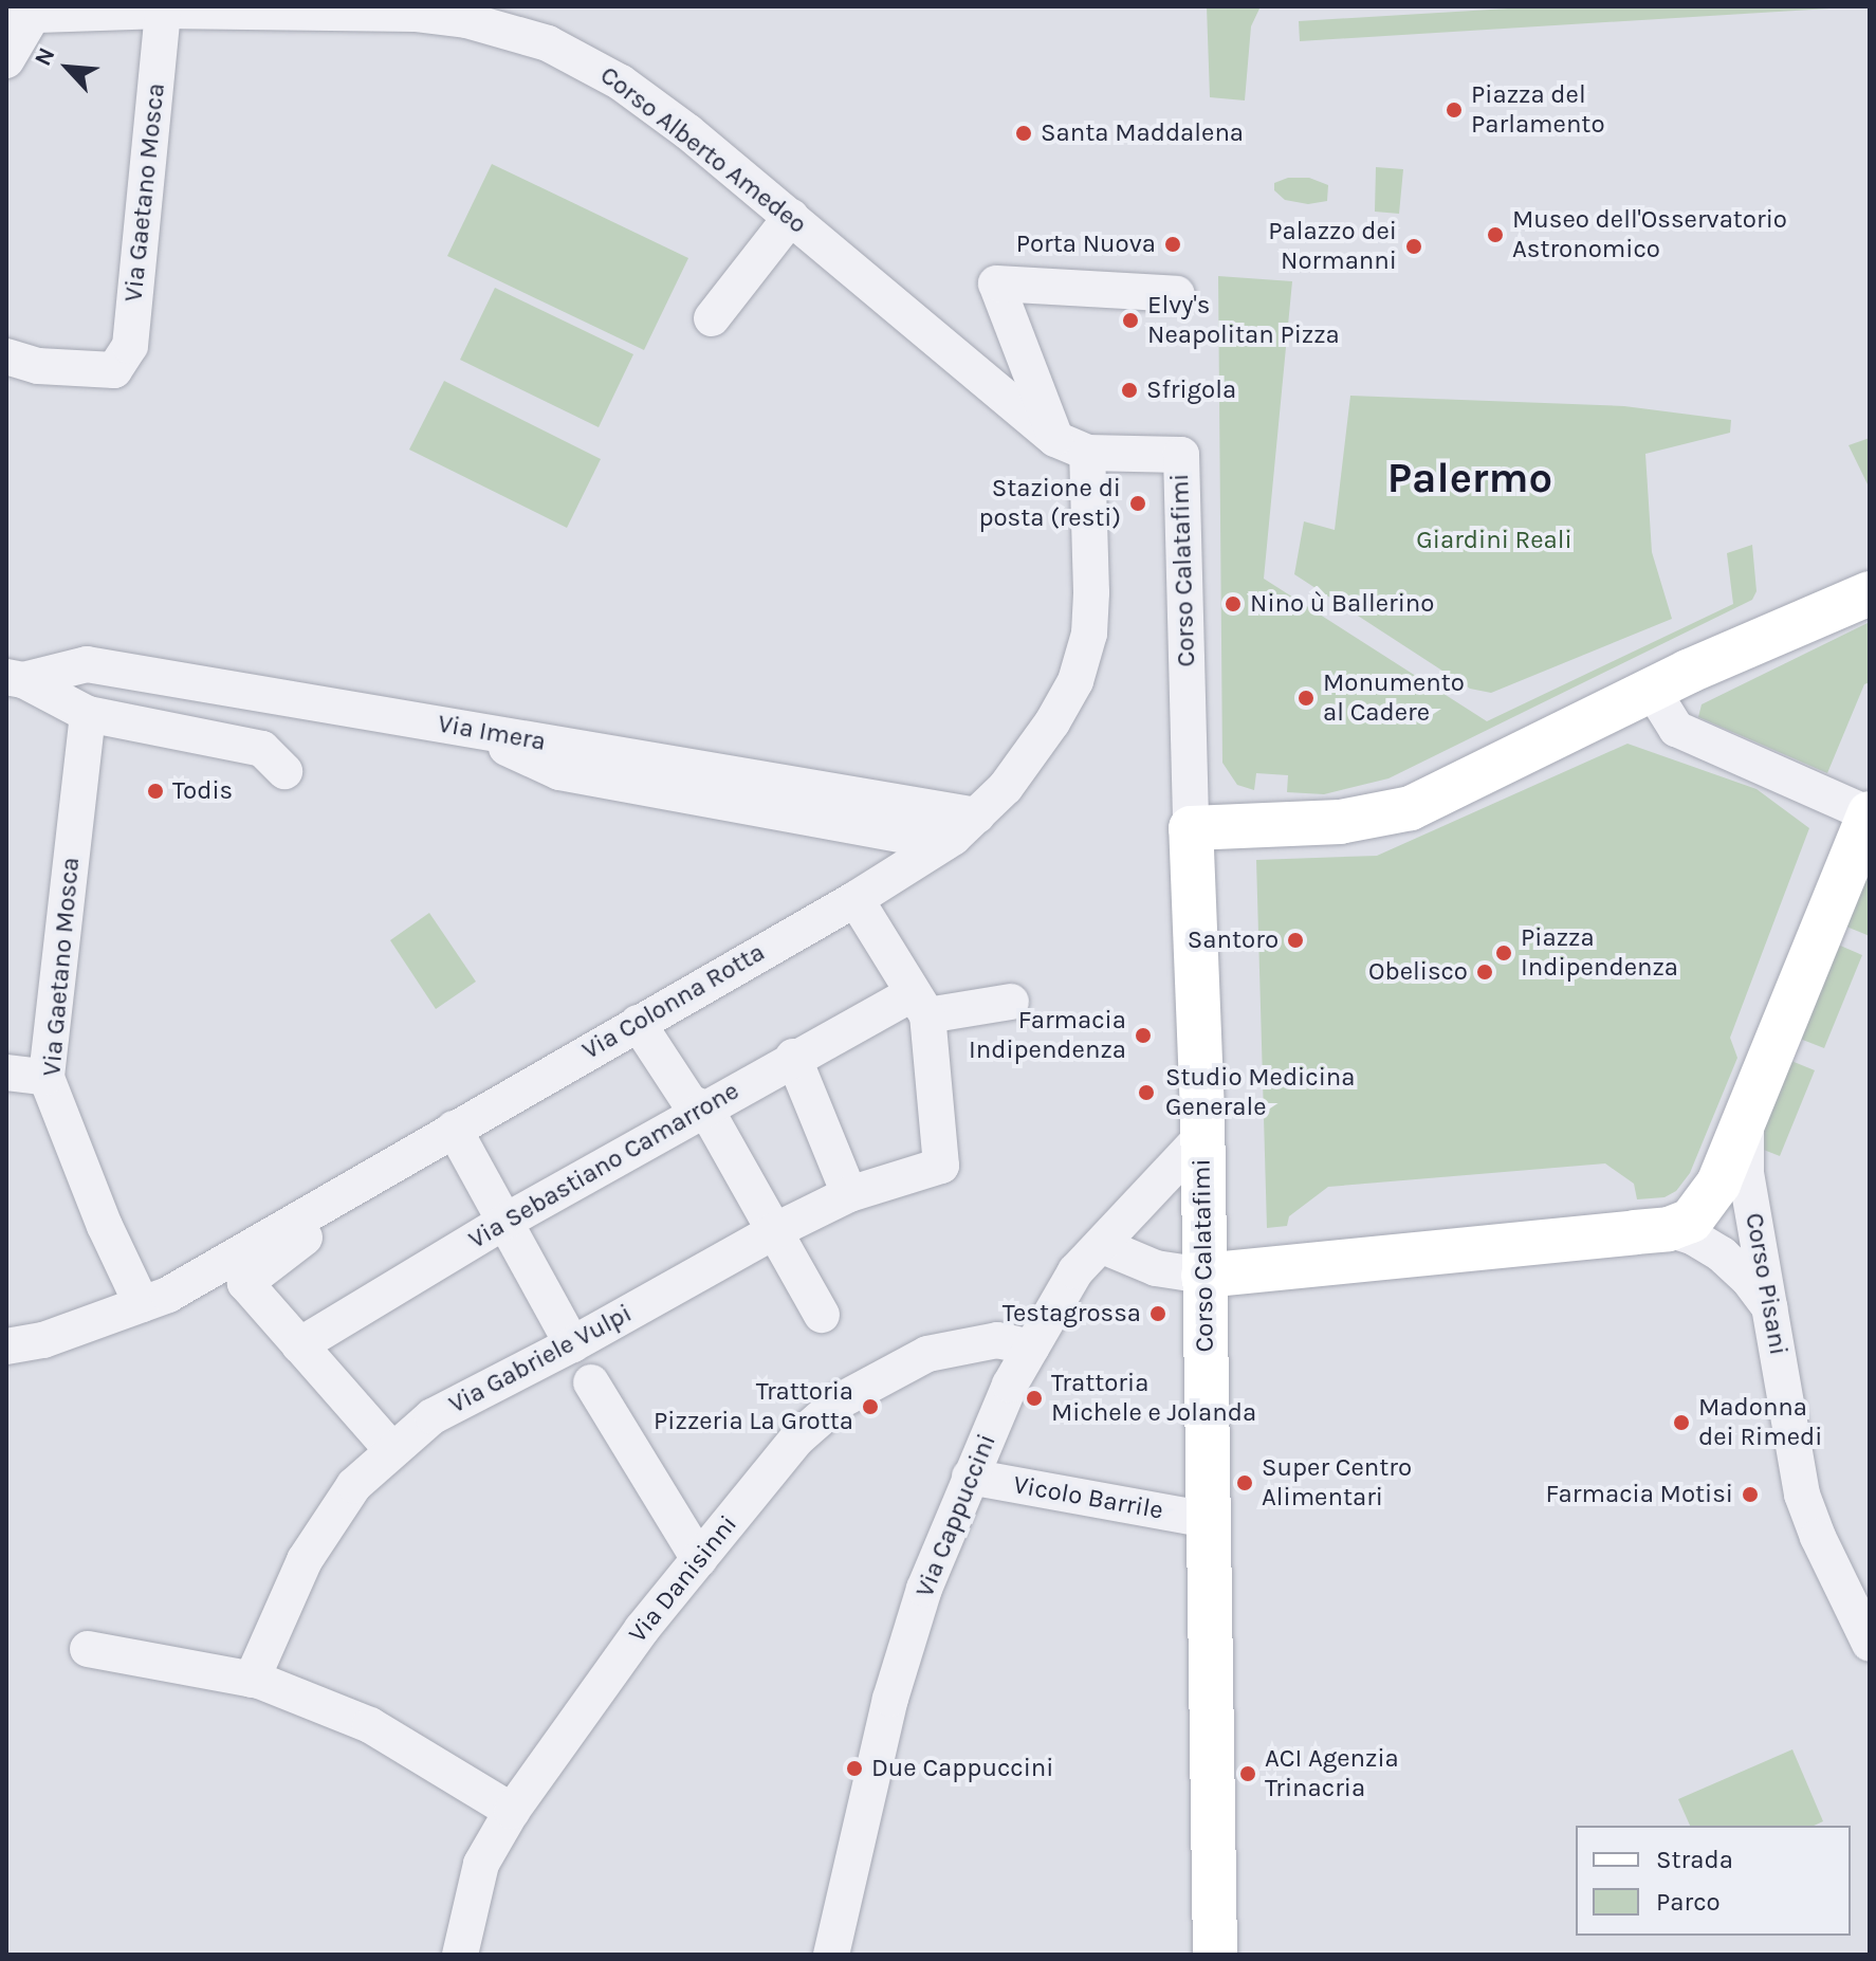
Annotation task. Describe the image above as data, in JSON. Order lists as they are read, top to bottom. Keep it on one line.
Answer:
{"streets":{"main road":["Corso Calatafimi"],"street":["Corso Alberto Amedeo","Via Gaetano Mosca","Via Imera","Via Colonna Rotta","Via Sebastiano Camarrone","Corso Pisani","Via Gabriele Vulpi","Vicolo Barrile","Via Cappuccini","Via Danisinni"]},"crossings":[["Corso Alberto Amedeo","Via Gaetano Mosca"],["Corso Alberto Amedeo","Corso Calatafimi"],["Corso Alberto Amedeo","Via Colonna Rotta"],["Via Gaetano Mosca","Via Colonna Rotta"],["Corso Calatafimi","Via Colonna Rotta"],["Corso Calatafimi","Vicolo Barrile"],["Corso Calatafimi","Via Cappuccini"],["Via Imera","Via Colonna Rotta"],["Via Sebastiano Camarrone","Via Gabriele Vulpi"],["Vicolo Barrile","Via Cappuccini"],["Via Cappuccini","Via Danisinni"]],"districts":["Palermo"],"parks":["Giardini Reali"],"places":["Piazza del Parlamento","Santa Maddalena","Museo dell'Osservatorio Astronomico","Porta Nuova","Palazzo dei Normanni","Elvy's Neapolitan Pizza","Sfrigola","Stazione di posta (resti)","Nino ù Ballerino","Monumento al Cadere","Todis","Santoro","Piazza Indipendenza","Obelisco","Farmacia Indipendenza","Studio Medicina Generale","Testagrossa","Trattoria Michele e Jolanda","Trattoria Pizzeria La Grotta","Madonna dei Rimedi","Super Centro Alimentari","Farmacia Motisi","Due Cappuccini","ACI Agenzia Trinacria"],"legend":["Strada","Parco"],"north":"top left"}
